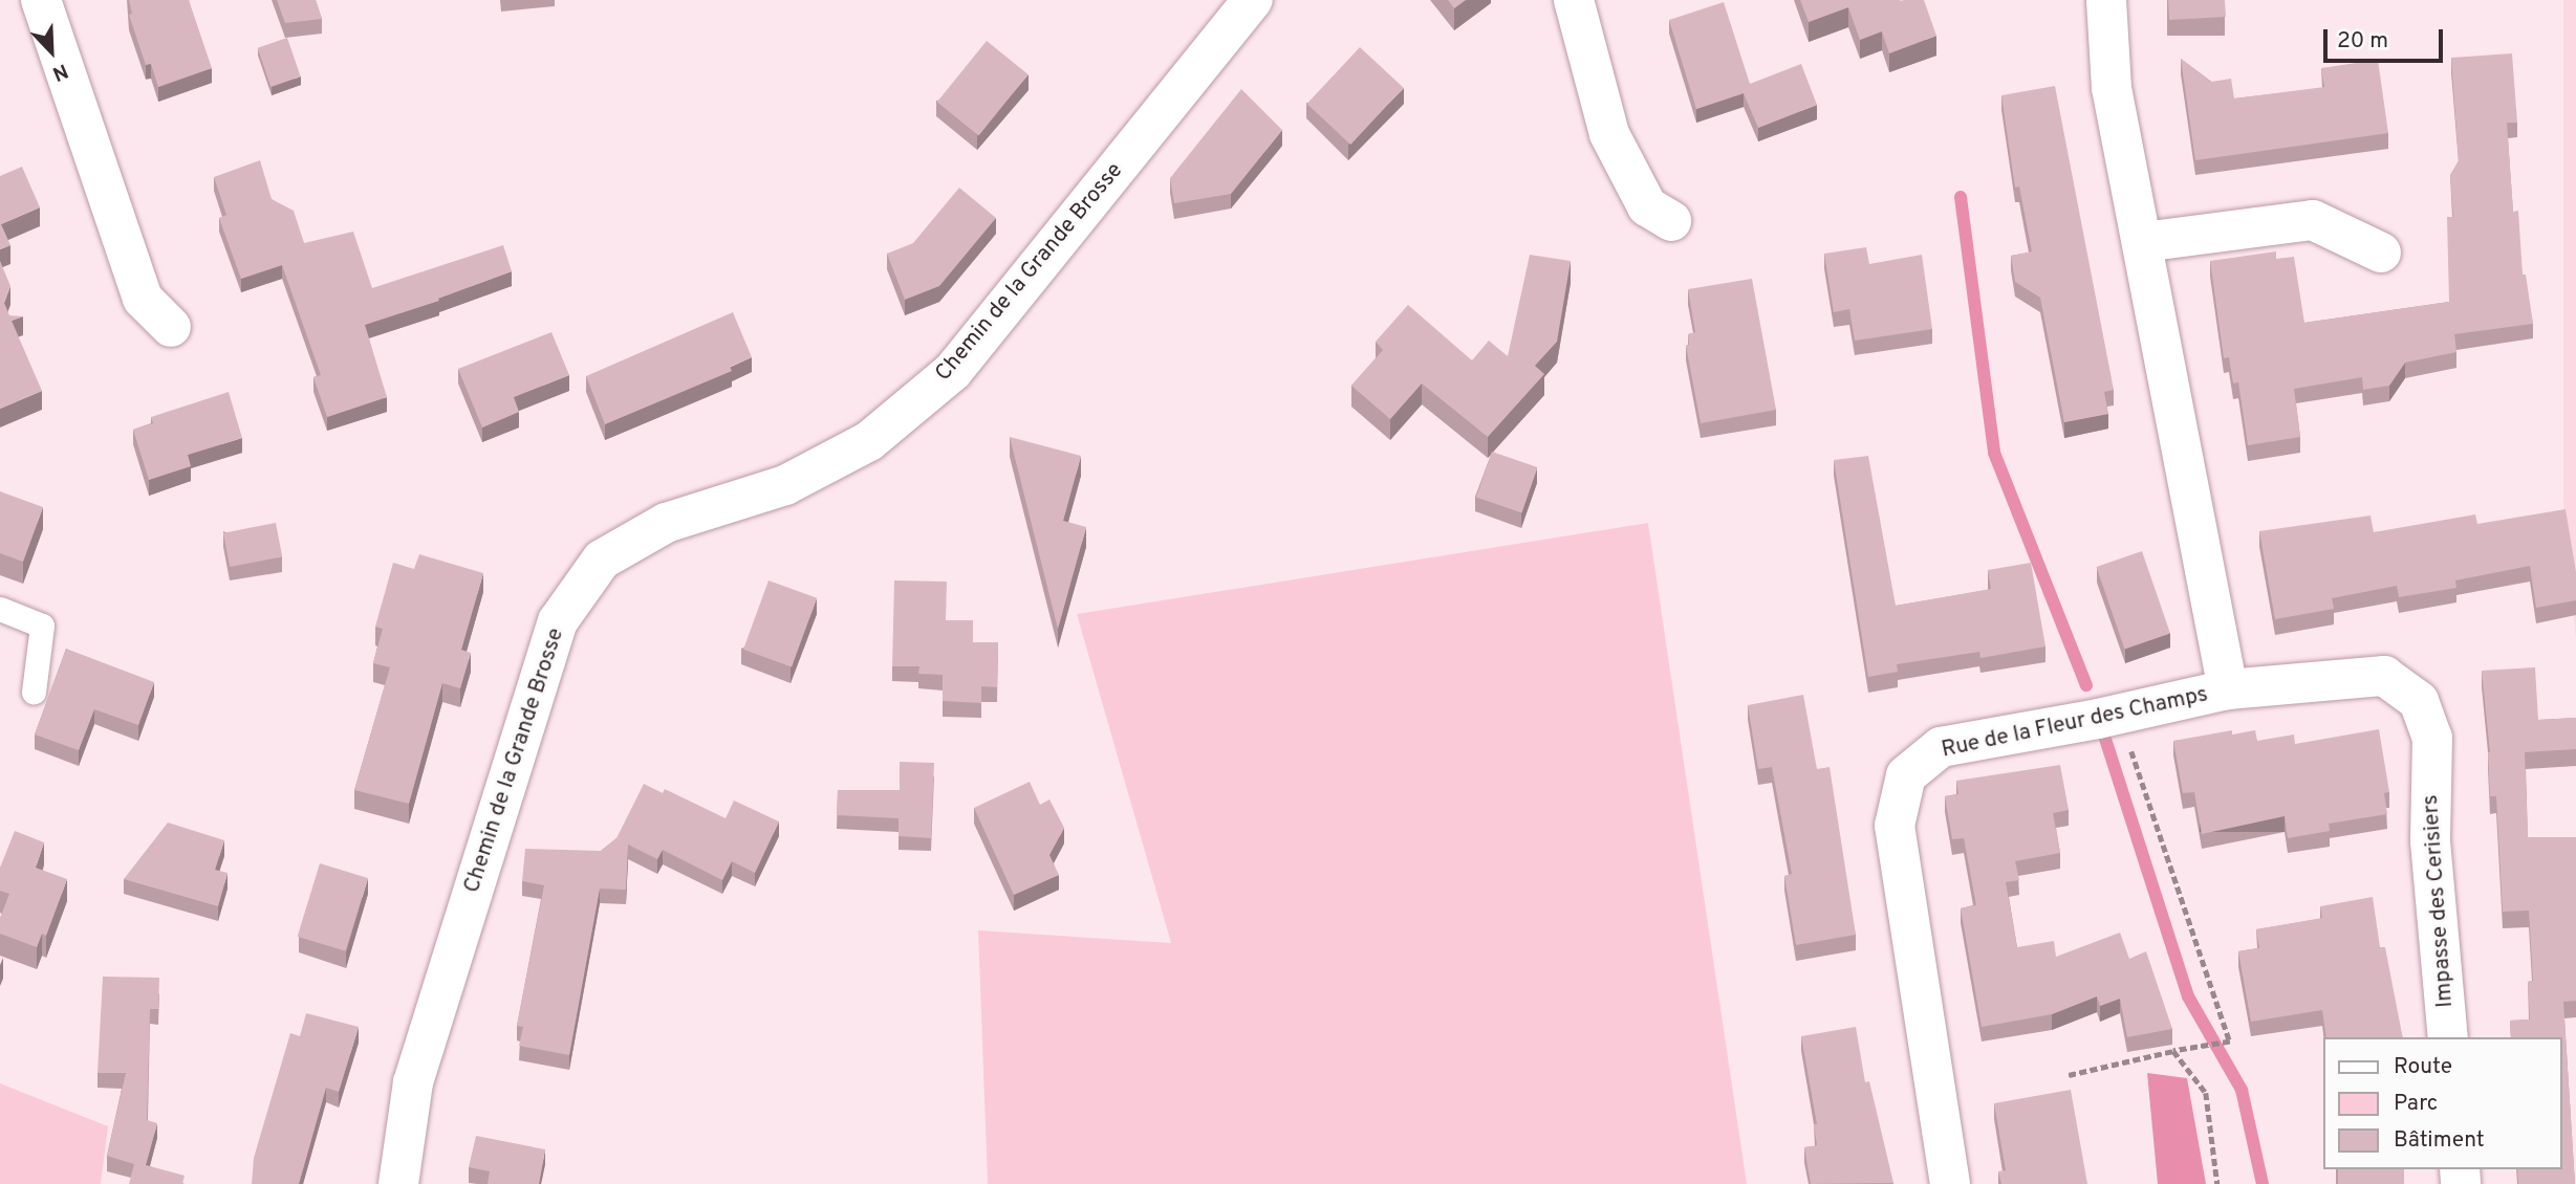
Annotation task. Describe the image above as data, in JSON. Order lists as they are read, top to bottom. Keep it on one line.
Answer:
{"streets":{"street":["Chemin de la Grande Brosse","Rue de la Fleur des Champs","Impasse des Cerisiers"]},"crossings":[["Rue de la Fleur des Champs","Impasse des Cerisiers"]],"legend":["Route","Parc","Bâtiment"],"scale_bar":"20 m","north":"bottom right"}
